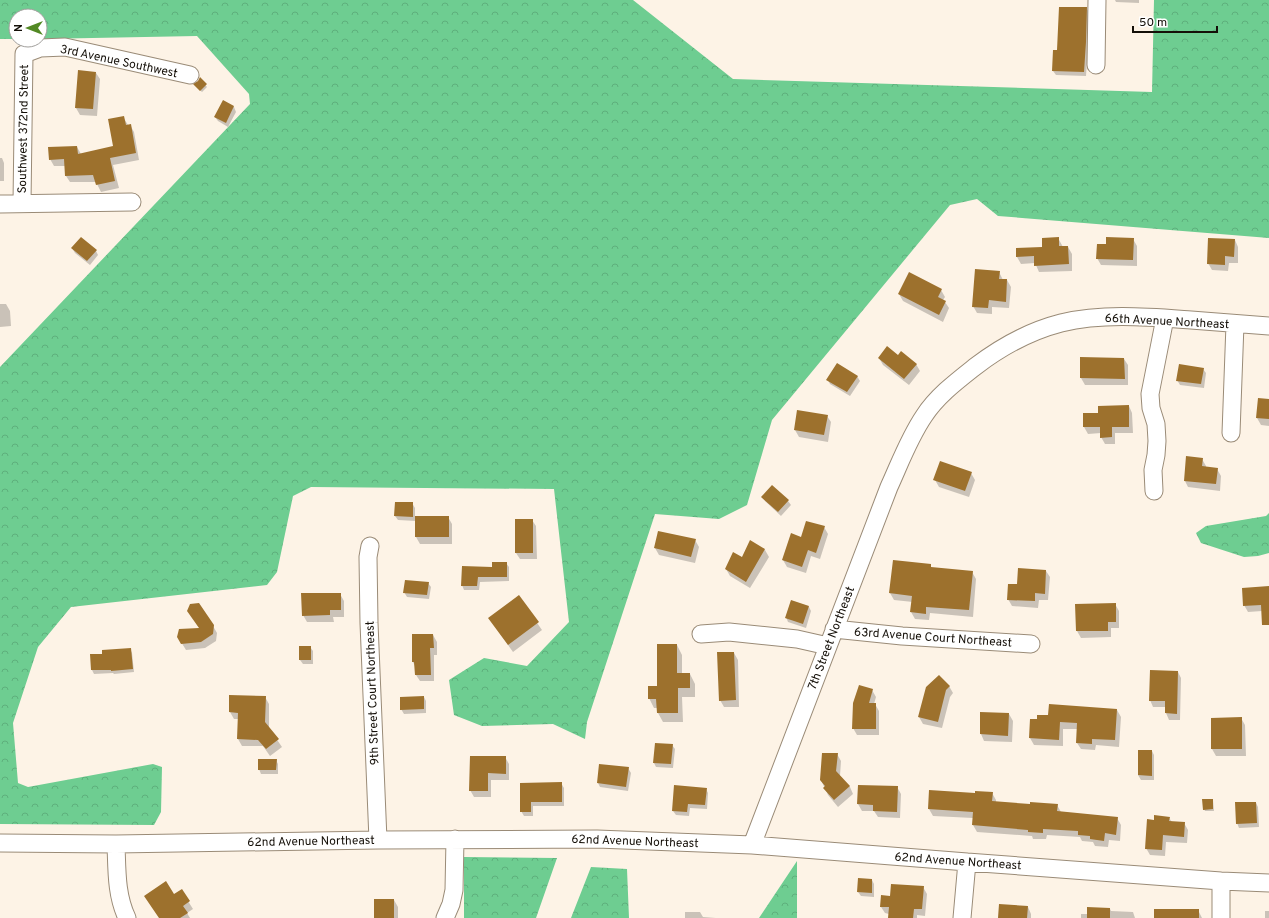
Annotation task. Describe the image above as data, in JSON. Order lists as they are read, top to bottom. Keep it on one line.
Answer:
{"streets":{"street":["3rd Avenue Southwest","Southwest 372nd Street","66th Avenue Northeast","63rd Avenue Court Northeast","7th Street Northeast","9th Street Court Northeast","62nd Avenue Northeast"]},"crossings":[["3rd Avenue Southwest","Southwest 372nd Street"],["66th Avenue Northeast","7th Street Northeast"],["63rd Avenue Court Northeast","7th Street Northeast"],["7th Street Northeast","62nd Avenue Northeast"],["9th Street Court Northeast","62nd Avenue Northeast"]],"scale_bar":"50 m","north":"left"}
